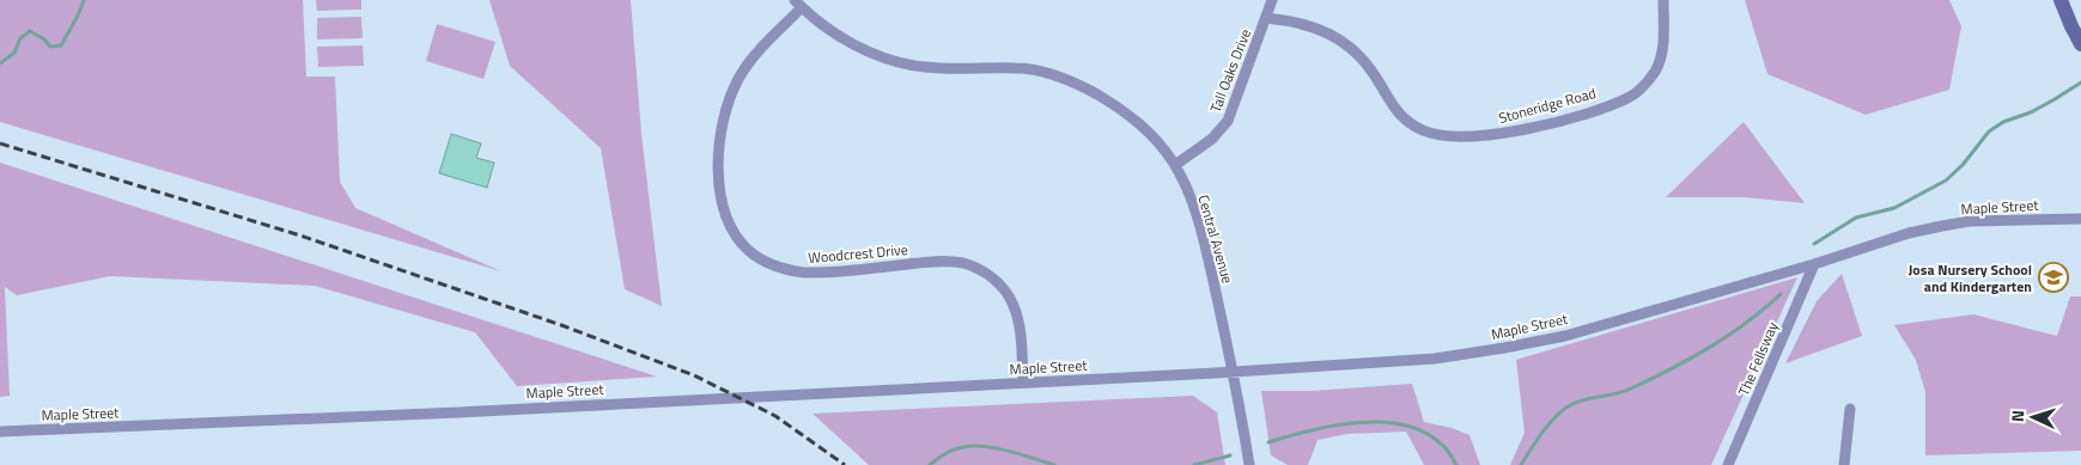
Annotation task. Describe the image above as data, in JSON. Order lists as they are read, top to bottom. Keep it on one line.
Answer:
{"streets":{"street":["Tall Oaks Drive","Stoneridge Road","Maple Street","Central Avenue","Woodcrest Drive","The Fellsway"]},"crossings":[["Tall Oaks Drive","Stoneridge Road"],["Tall Oaks Drive","Central Avenue"],["Maple Street","Central Avenue"],["Maple Street","Woodcrest Drive"],["Maple Street","The Fellsway"],["Central Avenue","Woodcrest Drive"]],"places":{"school or university":["Josa Nursery School and Kindergarten"]},"north":"left"}
